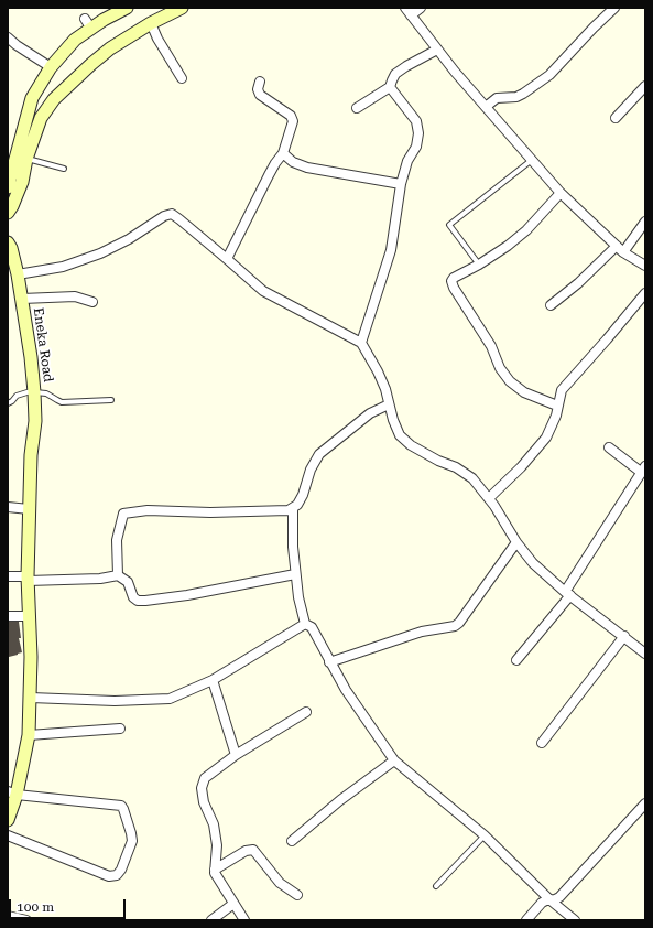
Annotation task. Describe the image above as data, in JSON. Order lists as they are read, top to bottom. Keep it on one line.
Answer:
{"streets":{"main road":["Eneka Road"]},"scale_bar":"100 m"}
